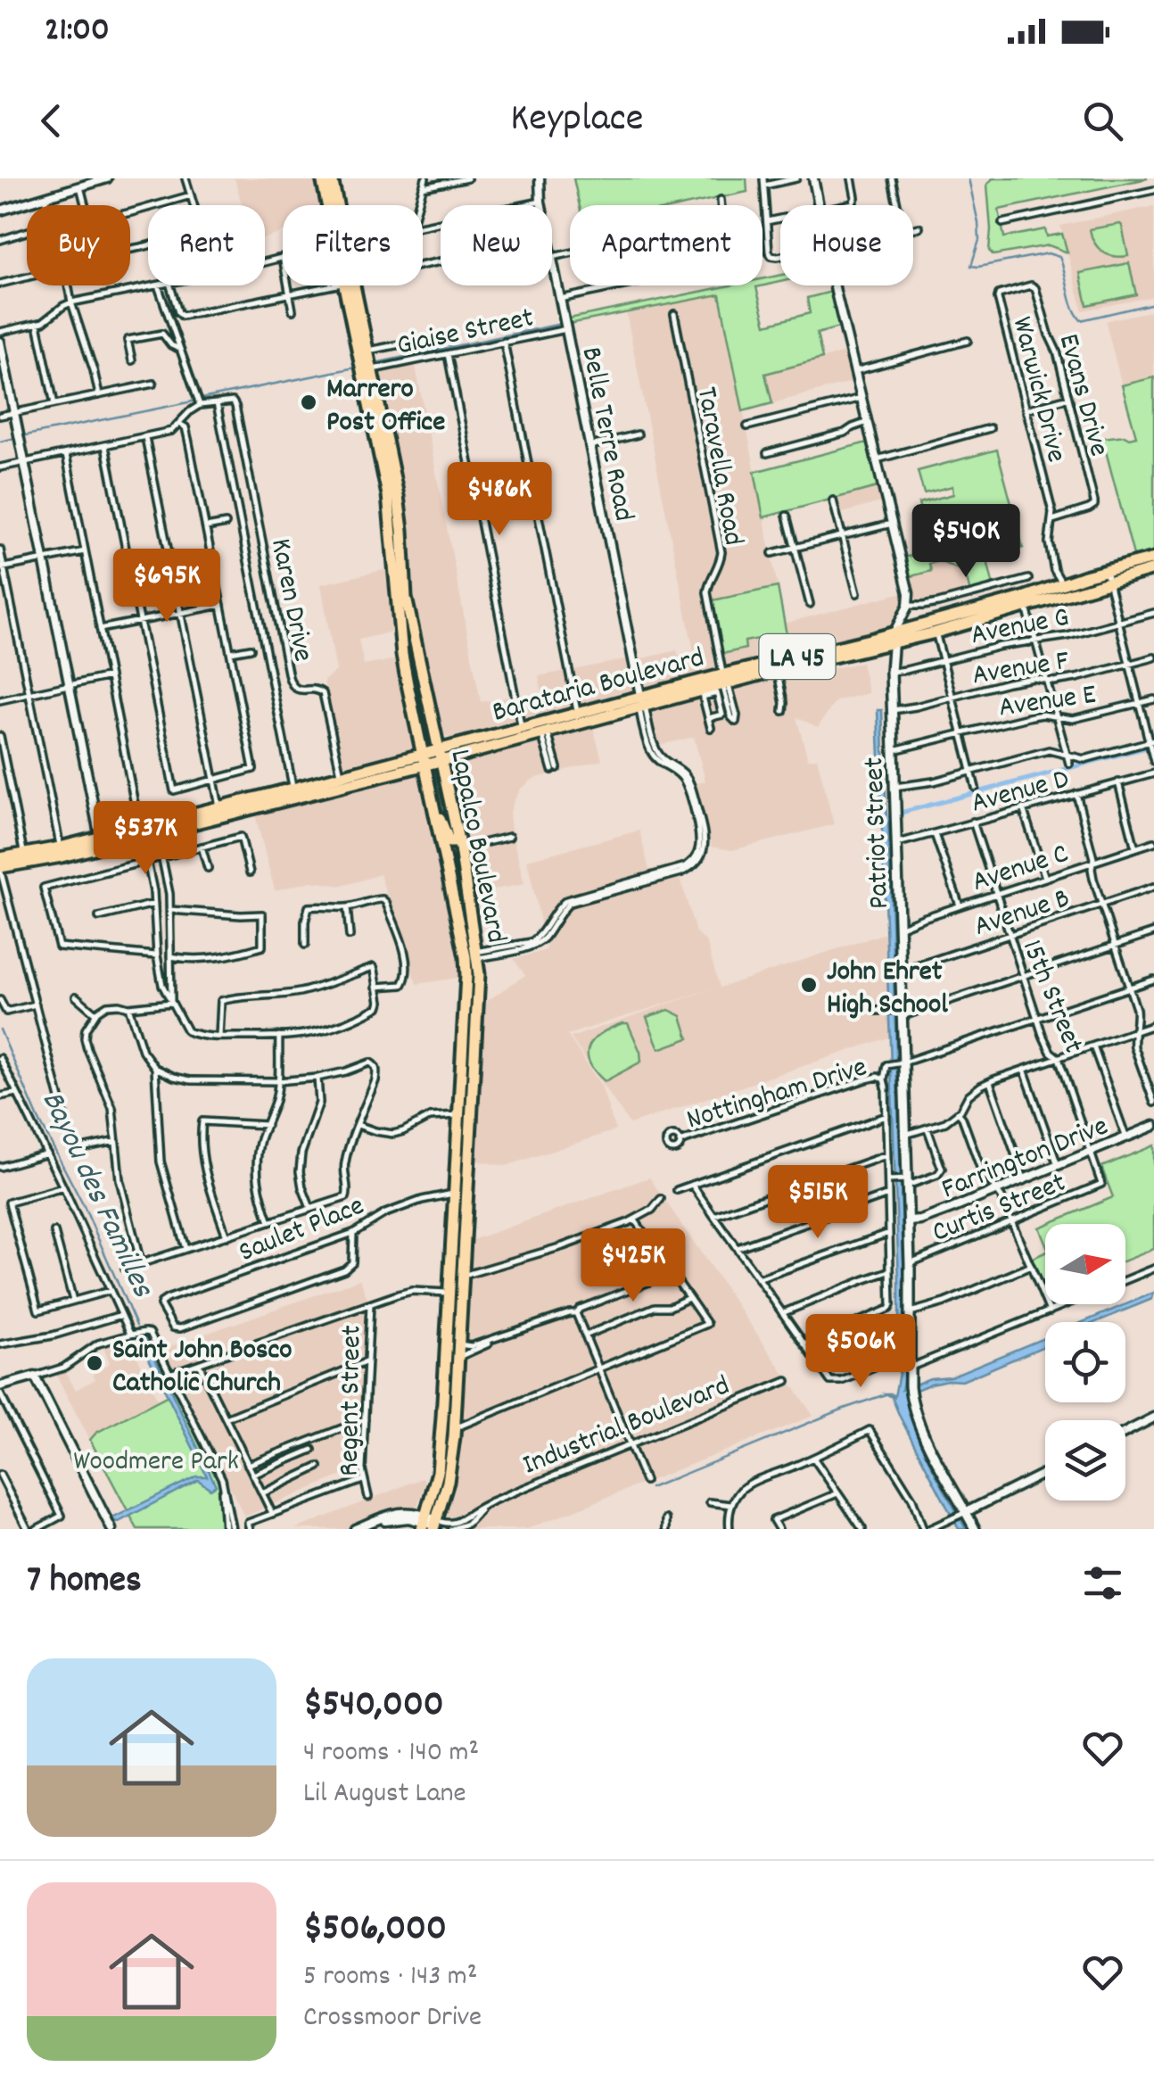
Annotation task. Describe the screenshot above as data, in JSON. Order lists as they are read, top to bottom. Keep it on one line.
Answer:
{"streets":{"main road":["LA 45","Barataria Boulevard","Patriot Street","Lapalco Boulevard"],"street":["Giaise Street","Warwick Drive","Evans Drive","Belle Terre Road","Taravella Road","Karen Drive","Avenue G","Avenue F","Avenue E","Avenue D","Avenue C","Avenue B","15th Street","Nottingham Drive","Farrington Drive","Curtis Street","Saulet Place","Regent Street","Industrial Boulevard"]},"crossings":[["Giaise Street","Belle Terre Road"],["Giaise Street","Lapalco Boulevard"],["Warwick Drive","Evans Drive"],["Warwick Drive","Barataria Boulevard"],["Belle Terre Road","Barataria Boulevard"],["Taravella Road","Barataria Boulevard"],["Karen Drive","Barataria Boulevard"],["Avenue G","Patriot Street"],["Avenue F","Patriot Street"],["Barataria Boulevard","Patriot Street"],["Barataria Boulevard","Lapalco Boulevard"],["Avenue E","Patriot Street"],["Avenue D","Patriot Street"],["Avenue D","15th Street"],["Patriot Street","Avenue C"],["Patriot Street","Avenue B"],["Patriot Street","Farrington Drive"],["Patriot Street","Curtis Street"],["Lapalco Boulevard","Saulet Place"],["Lapalco Boulevard","Industrial Boulevard"],["Avenue C","15th Street"],["Avenue B","15th Street"],["15th Street","Farrington Drive"],["15th Street","Curtis Street"]],"water":["Bayou des Familles"],"parks":["Woodmere Park"],"places":["Marrero Post Office","John Ehret High School","Saint John Bosco Catholic Church"],"north":"right","page":{"status":"21:00","header":"Keyplace","chip":["Buy","Rent","Filters","New","Apartment","House"],"price":["$486K","$540K","$695K","$537K","$515K","$425K","$506K"],"heading":"7 homes","list":[{"name":"$540,000","note":"4 rooms · 140 m² · Lil August Lane"},{"name":"$506,000","note":"5 rooms · 143 m² · Crossmoor Drive"}]}}
